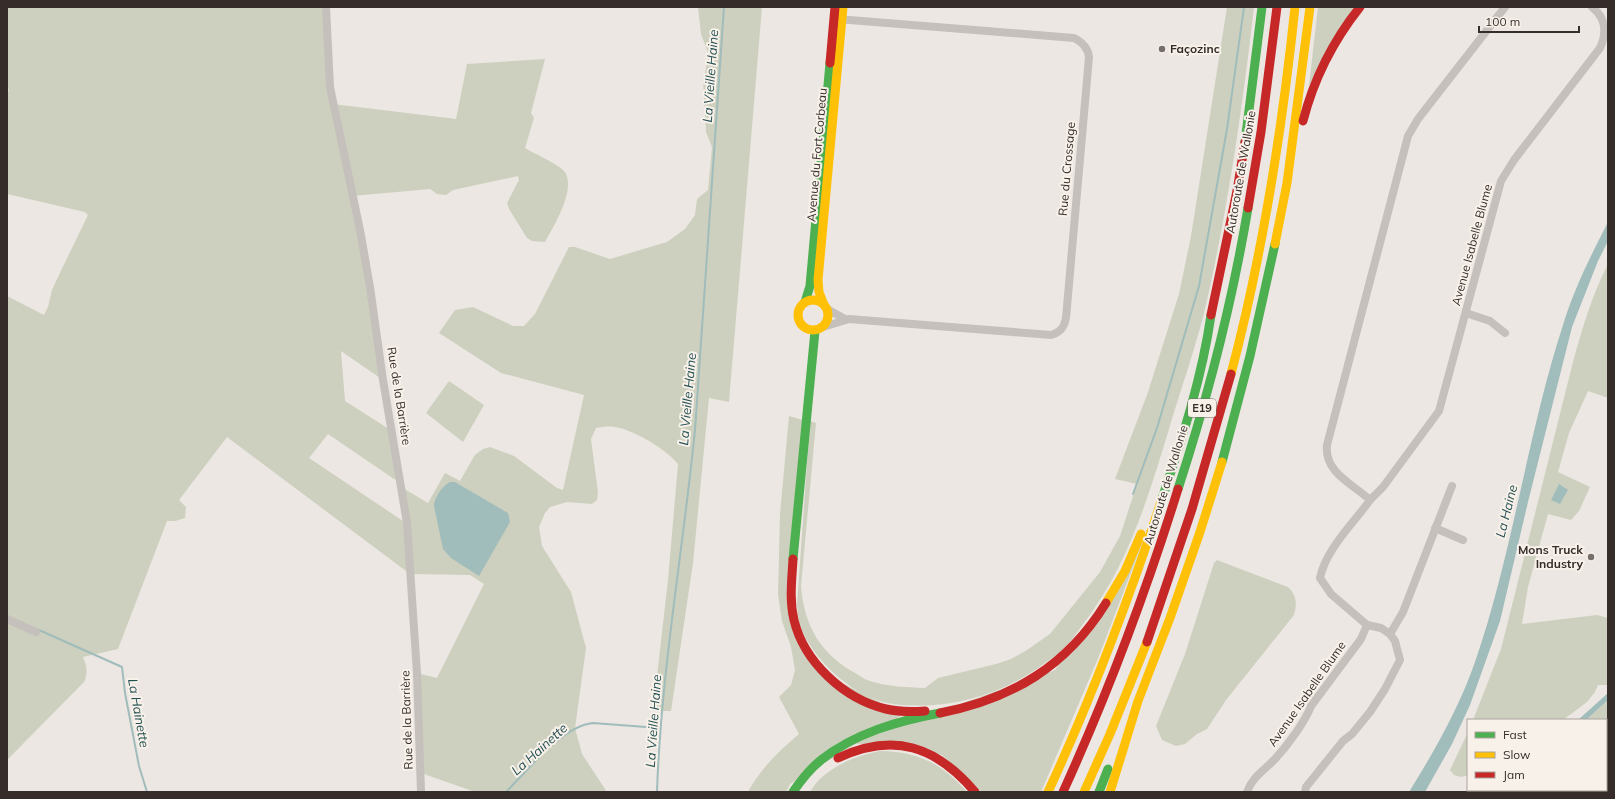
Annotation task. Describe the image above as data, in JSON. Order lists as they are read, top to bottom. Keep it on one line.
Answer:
{"streets":{"main road":["Avenue du Fort Corbeau","Autoroute de Wallonie","E19"],"street":["Rue du Crossage","Avenue Isabelle Blume","Rue de la Barrière"]},"crossings":[["Avenue du Fort Corbeau","Rue du Crossage"]],"water":["La Vieille Haine","La Haine","La Hainette"],"places":["Façozinc","Mons Truck Industry"],"legend":["Fast","Slow","Jam"],"scale_bar":"100 m"}
